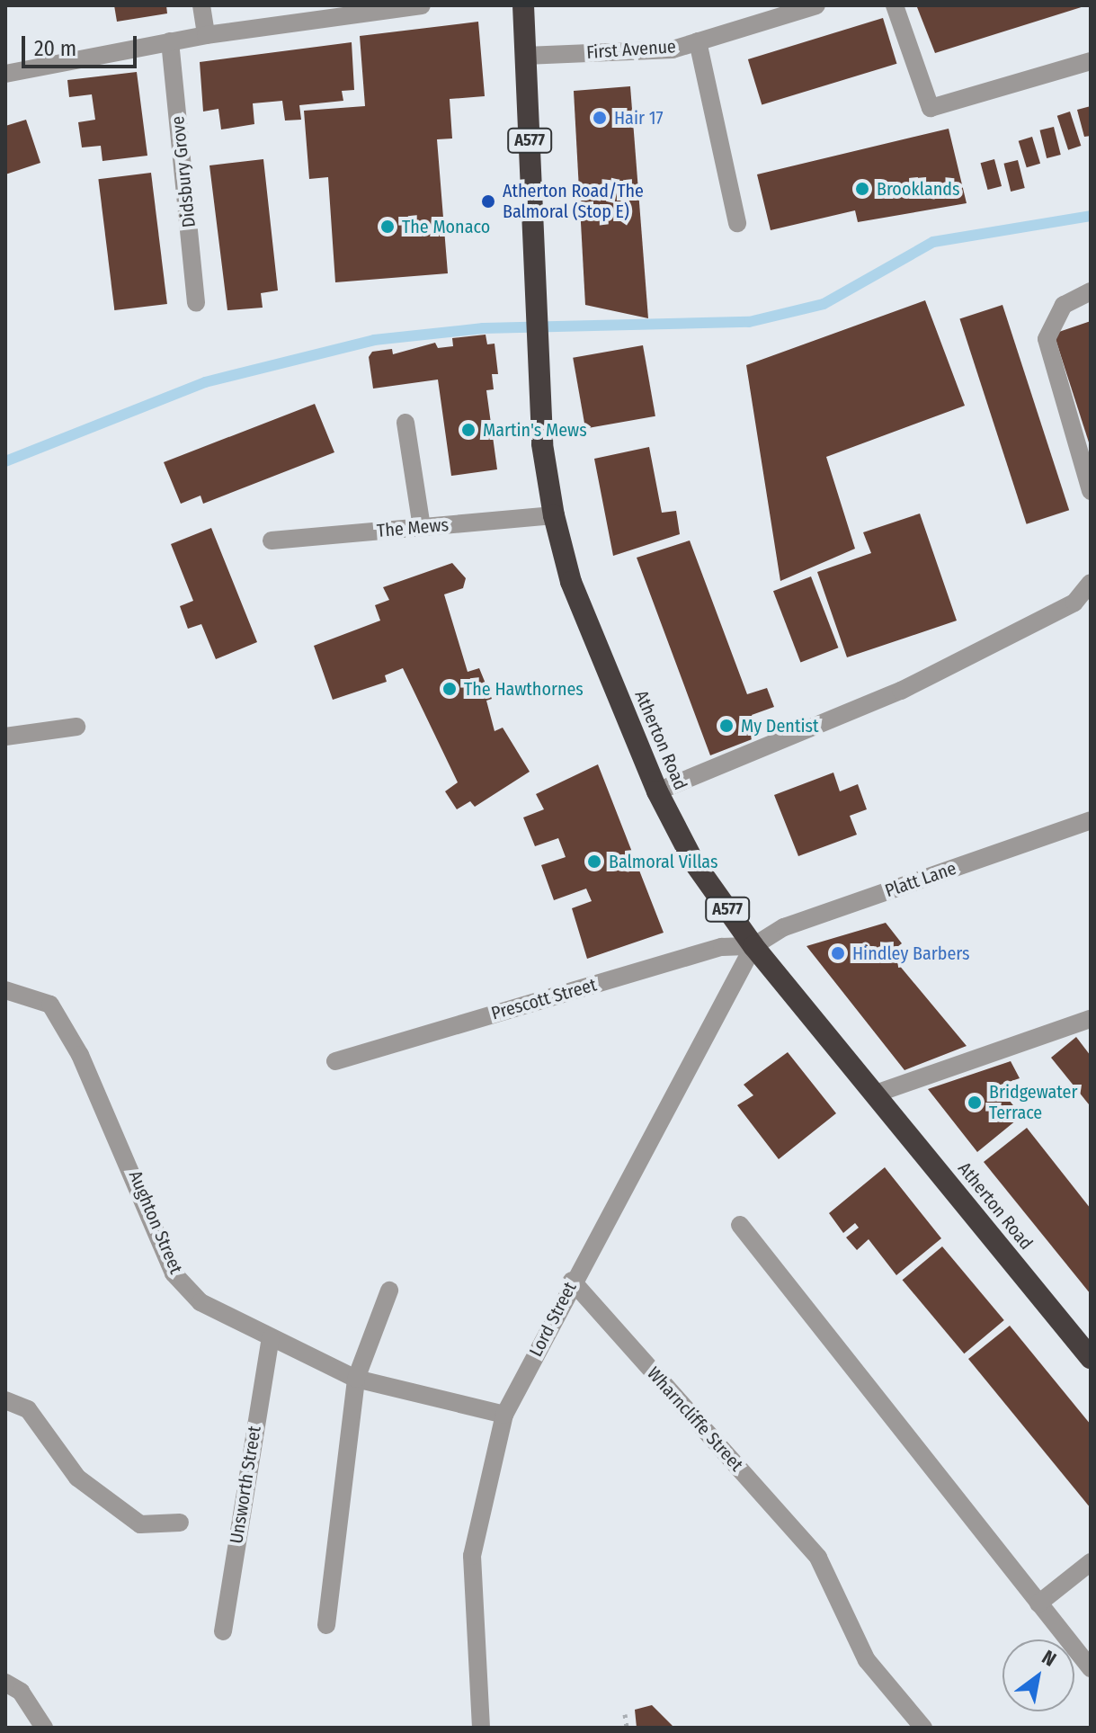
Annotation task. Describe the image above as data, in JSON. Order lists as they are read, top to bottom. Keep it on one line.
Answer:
{"streets":{"highway":["A577","Atherton Road"],"street":["First Avenue","Didsbury Grove","The Mews","Platt Lane","Prescott Street","Aughton Street","Lord Street","Wharncliffe Street","Unsworth Street"]},"crossings":[["First Avenue","Atherton Road"],["The Mews","Atherton Road"],["Atherton Road","Platt Lane"],["Atherton Road","Prescott Street"],["Atherton Road","Lord Street"],["Platt Lane","Prescott Street"],["Platt Lane","Lord Street"],["Prescott Street","Lord Street"],["Aughton Street","Lord Street"],["Aughton Street","Unsworth Street"],["Lord Street","Wharncliffe Street"]],"places":["Hair 17","Brooklands","Atherton Road/The Balmoral (Stop E)","The Monaco","Martin's Mews","The Hawthornes","My Dentist","Balmoral Villas","Hindley Barbers","Bridgewater Terrace"],"scale_bar":"20 m","north":"top right"}
